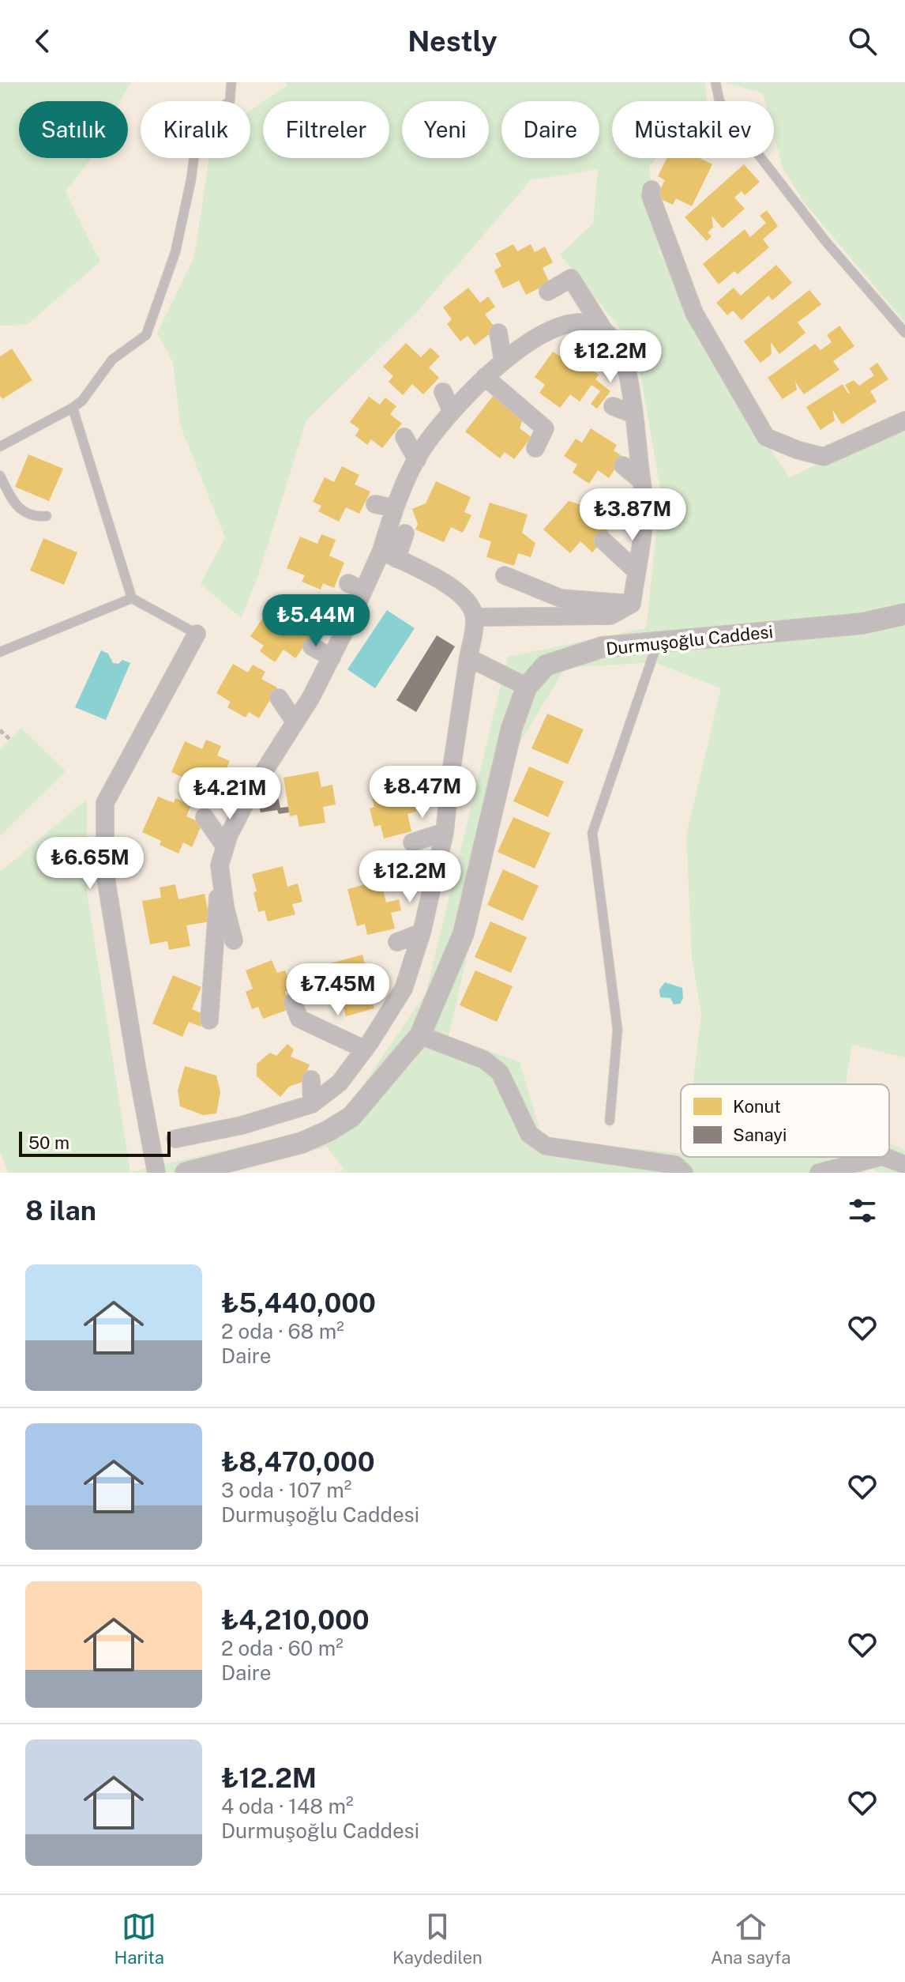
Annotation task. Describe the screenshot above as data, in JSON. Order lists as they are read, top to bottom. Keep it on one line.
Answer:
{"streets":{"street":["Durmuşoğlu Caddesi"]},"legend":["Konut","Sanayi"],"scale_bar":"50 m","page":{"header":"Nestly","chip":["Satılık","Kiralık","Filtreler","Yeni","Daire","Müstakil ev"],"price":["₺12.2M","₺3.87M","₺5.44M","₺8.47M","₺4.21M","₺6.65M","₺12.2M","₺7.45M"],"scale":"50 m","heading":"8 ilan","list":[{"name":"₺5,440,000","note":"2 oda · 68 m² · Daire"},{"name":"₺8,470,000","note":"3 oda · 107 m² · Durmuşoğlu Caddesi"},{"name":"₺4,210,000","note":"2 oda · 60 m² · Daire"},{"name":"₺12.2M","note":"4 oda · 148 m² · Durmuşoğlu Caddesi"}],"tabs":["Harita","Kaydedilen","Ana sayfa"]}}
